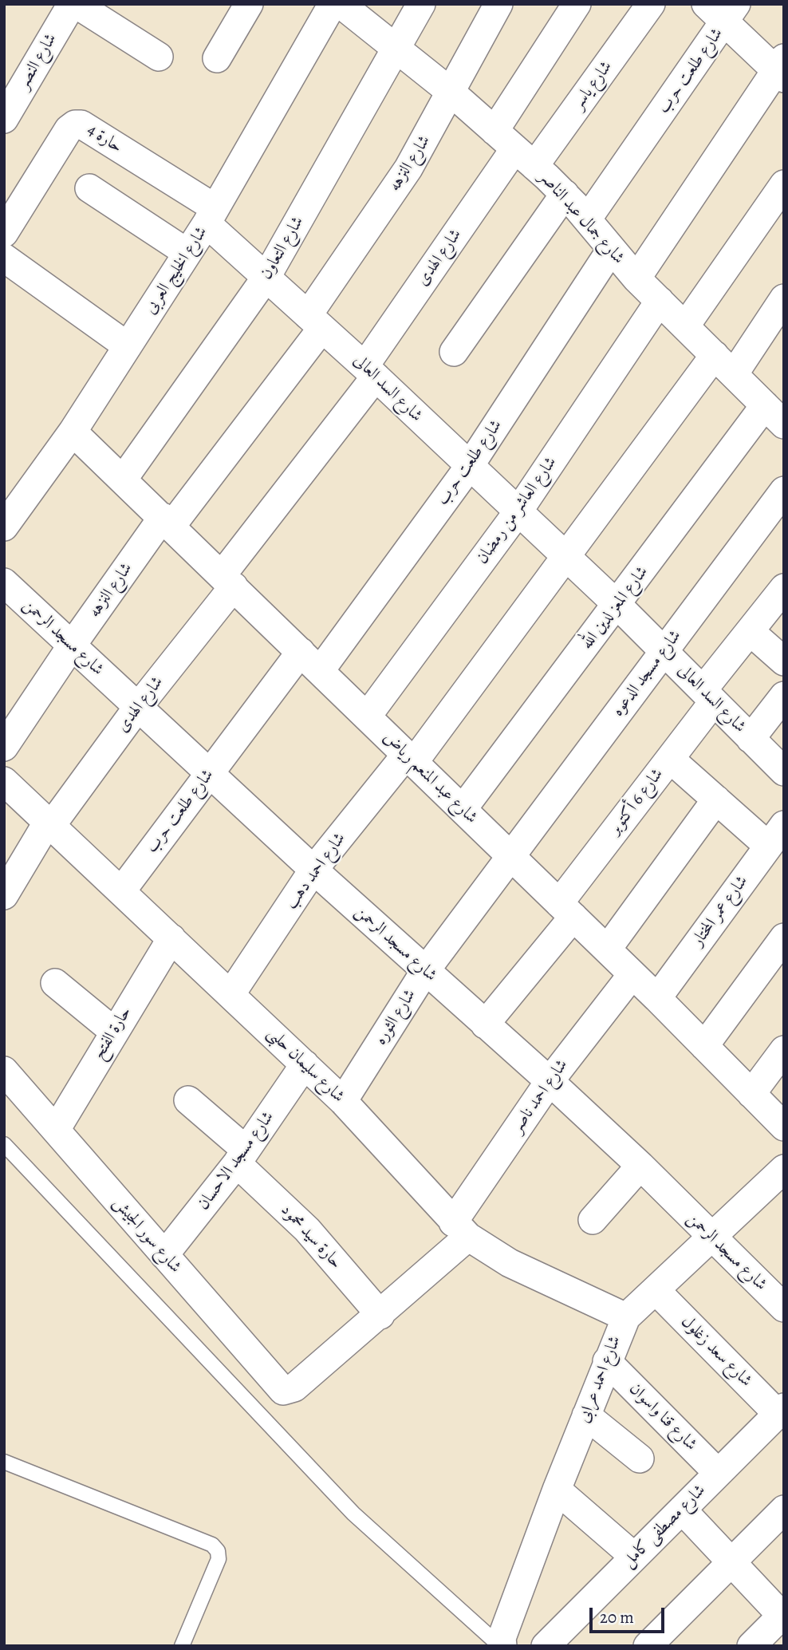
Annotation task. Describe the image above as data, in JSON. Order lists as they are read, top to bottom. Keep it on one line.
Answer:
{"streets":{"street":["شارع النصر","شارع طلعت حرب","شارع ياسر","حارة 4","شارع النزهه","شارع جمال عبد الناصر","شارع التعاون","شارع الهدى","شارع الخليج العربى","شارع السد العالى","شارع العاشر من رمضان","شارع المعز لدين الله","شارع مسجد الرحمن","شارع مسجد الدعوه","شارع عبد المنعم رياض","شارع 6 أكتوبر","شارع احمد دهب","شارع عمر المختار","شارع الثوره","حارة الفتح","شارع سليمان حلبى","شارع احمد ناصر","شارع مسجد الاحسان","شارع سور الجيش","حارة سيد محمود","شارع سعد زغلول","شارع احمد عرابى","شارع قنا واسوان","شارع مصطفى كامل"]},"crossings":[["شارع طلعت حرب","شارع جمال عبد الناصر"],["شارع طلعت حرب","شارع السد العالى"],["شارع طلعت حرب","شارع مسجد الرحمن"],["شارع طلعت حرب","شارع عبد المنعم رياض"],["شارع طلعت حرب","شارع سليمان حلبى"],["شارع ياسر","شارع جمال عبد الناصر"],["شارع ياسر","شارع الهدى"],["حارة 4","شارع الخليج العربى"],["حارة 4","شارع السد العالى"],["شارع النزهه","شارع جمال عبد الناصر"],["شارع النزهه","شارع السد العالى"],["شارع النزهه","شارع مسجد الرحمن"],["شارع النزهه","شارع عبد المنعم رياض"],["شارع جمال عبد الناصر","شارع التعاون"],["شارع جمال عبد الناصر","شارع الهدى"],["شارع جمال عبد الناصر","شارع العاشر من رمضان"],["شارع جمال عبد الناصر","شارع المعز لدين الله"],["شارع التعاون","شارع السد العالى"],["شارع التعاون","شارع عبد المنعم رياض"],["شارع الهدى","شارع السد العالى"],["شارع الهدى","شارع مسجد الرحمن"],["شارع الهدى","شارع عبد المنعم رياض"],["شارع الهدى","شارع سليمان حلبى"],["شارع الخليج العربى","شارع السد العالى"],["شارع الخليج العربى","شارع عبد المنعم رياض"],["شارع السد العالى","شارع العاشر من رمضان"],["شارع السد العالى","شارع المعز لدين الله"],["شارع السد العالى","شارع مسجد الدعوه"],["شارع السد العالى","شارع 6 أكتوبر"],["شارع العاشر من رمضان","شارع عبد المنعم رياض"],["شارع المعز لدين الله","شارع عبد المنعم رياض"],["شارع مسجد الرحمن","شارع 6 أكتوبر"],["شارع مسجد الرحمن","شارع احمد دهب"],["شارع مسجد الرحمن","شارع الثوره"],["شارع مسجد الرحمن","شارع احمد ناصر"],["شارع مسجد الرحمن","شارع احمد عرابى"],["شارع مسجد الدعوه","شارع عبد المنعم رياض"],["شارع مسجد الدعوه","شارع الثوره"],["شارع عبد المنعم رياض","شارع 6 أكتوبر"],["شارع عبد المنعم رياض","شارع احمد دهب"],["شارع عبد المنعم رياض","شارع عمر المختار"],["شارع عبد المنعم رياض","شارع الثوره"],["شارع عبد المنعم رياض","شارع احمد ناصر"],["شارع احمد دهب","شارع سليمان حلبى"],["شارع الثوره","شارع سليمان حلبى"],["حارة الفتح","شارع سليمان حلبى"],["حارة الفتح","شارع سور الجيش"],["شارع سليمان حلبى","شارع احمد ناصر"],["شارع سليمان حلبى","شارع مسجد الاحسان"],["شارع سليمان حلبى","شارع احمد عرابى"],["شارع احمد ناصر","شارع سور الجيش"],["شارع احمد ناصر","حارة سيد محمود"],["شارع مسجد الاحسان","شارع سور الجيش"],["شارع مسجد الاحسان","حارة سيد محمود"],["شارع سعد زغلول","شارع احمد عرابى"],["شارع سعد زغلول","شارع مصطفى كامل"],["شارع احمد عرابى","شارع قنا واسوان"],["شارع قنا واسوان","شارع مصطفى كامل"]],"scale_bar":"20 m"}
